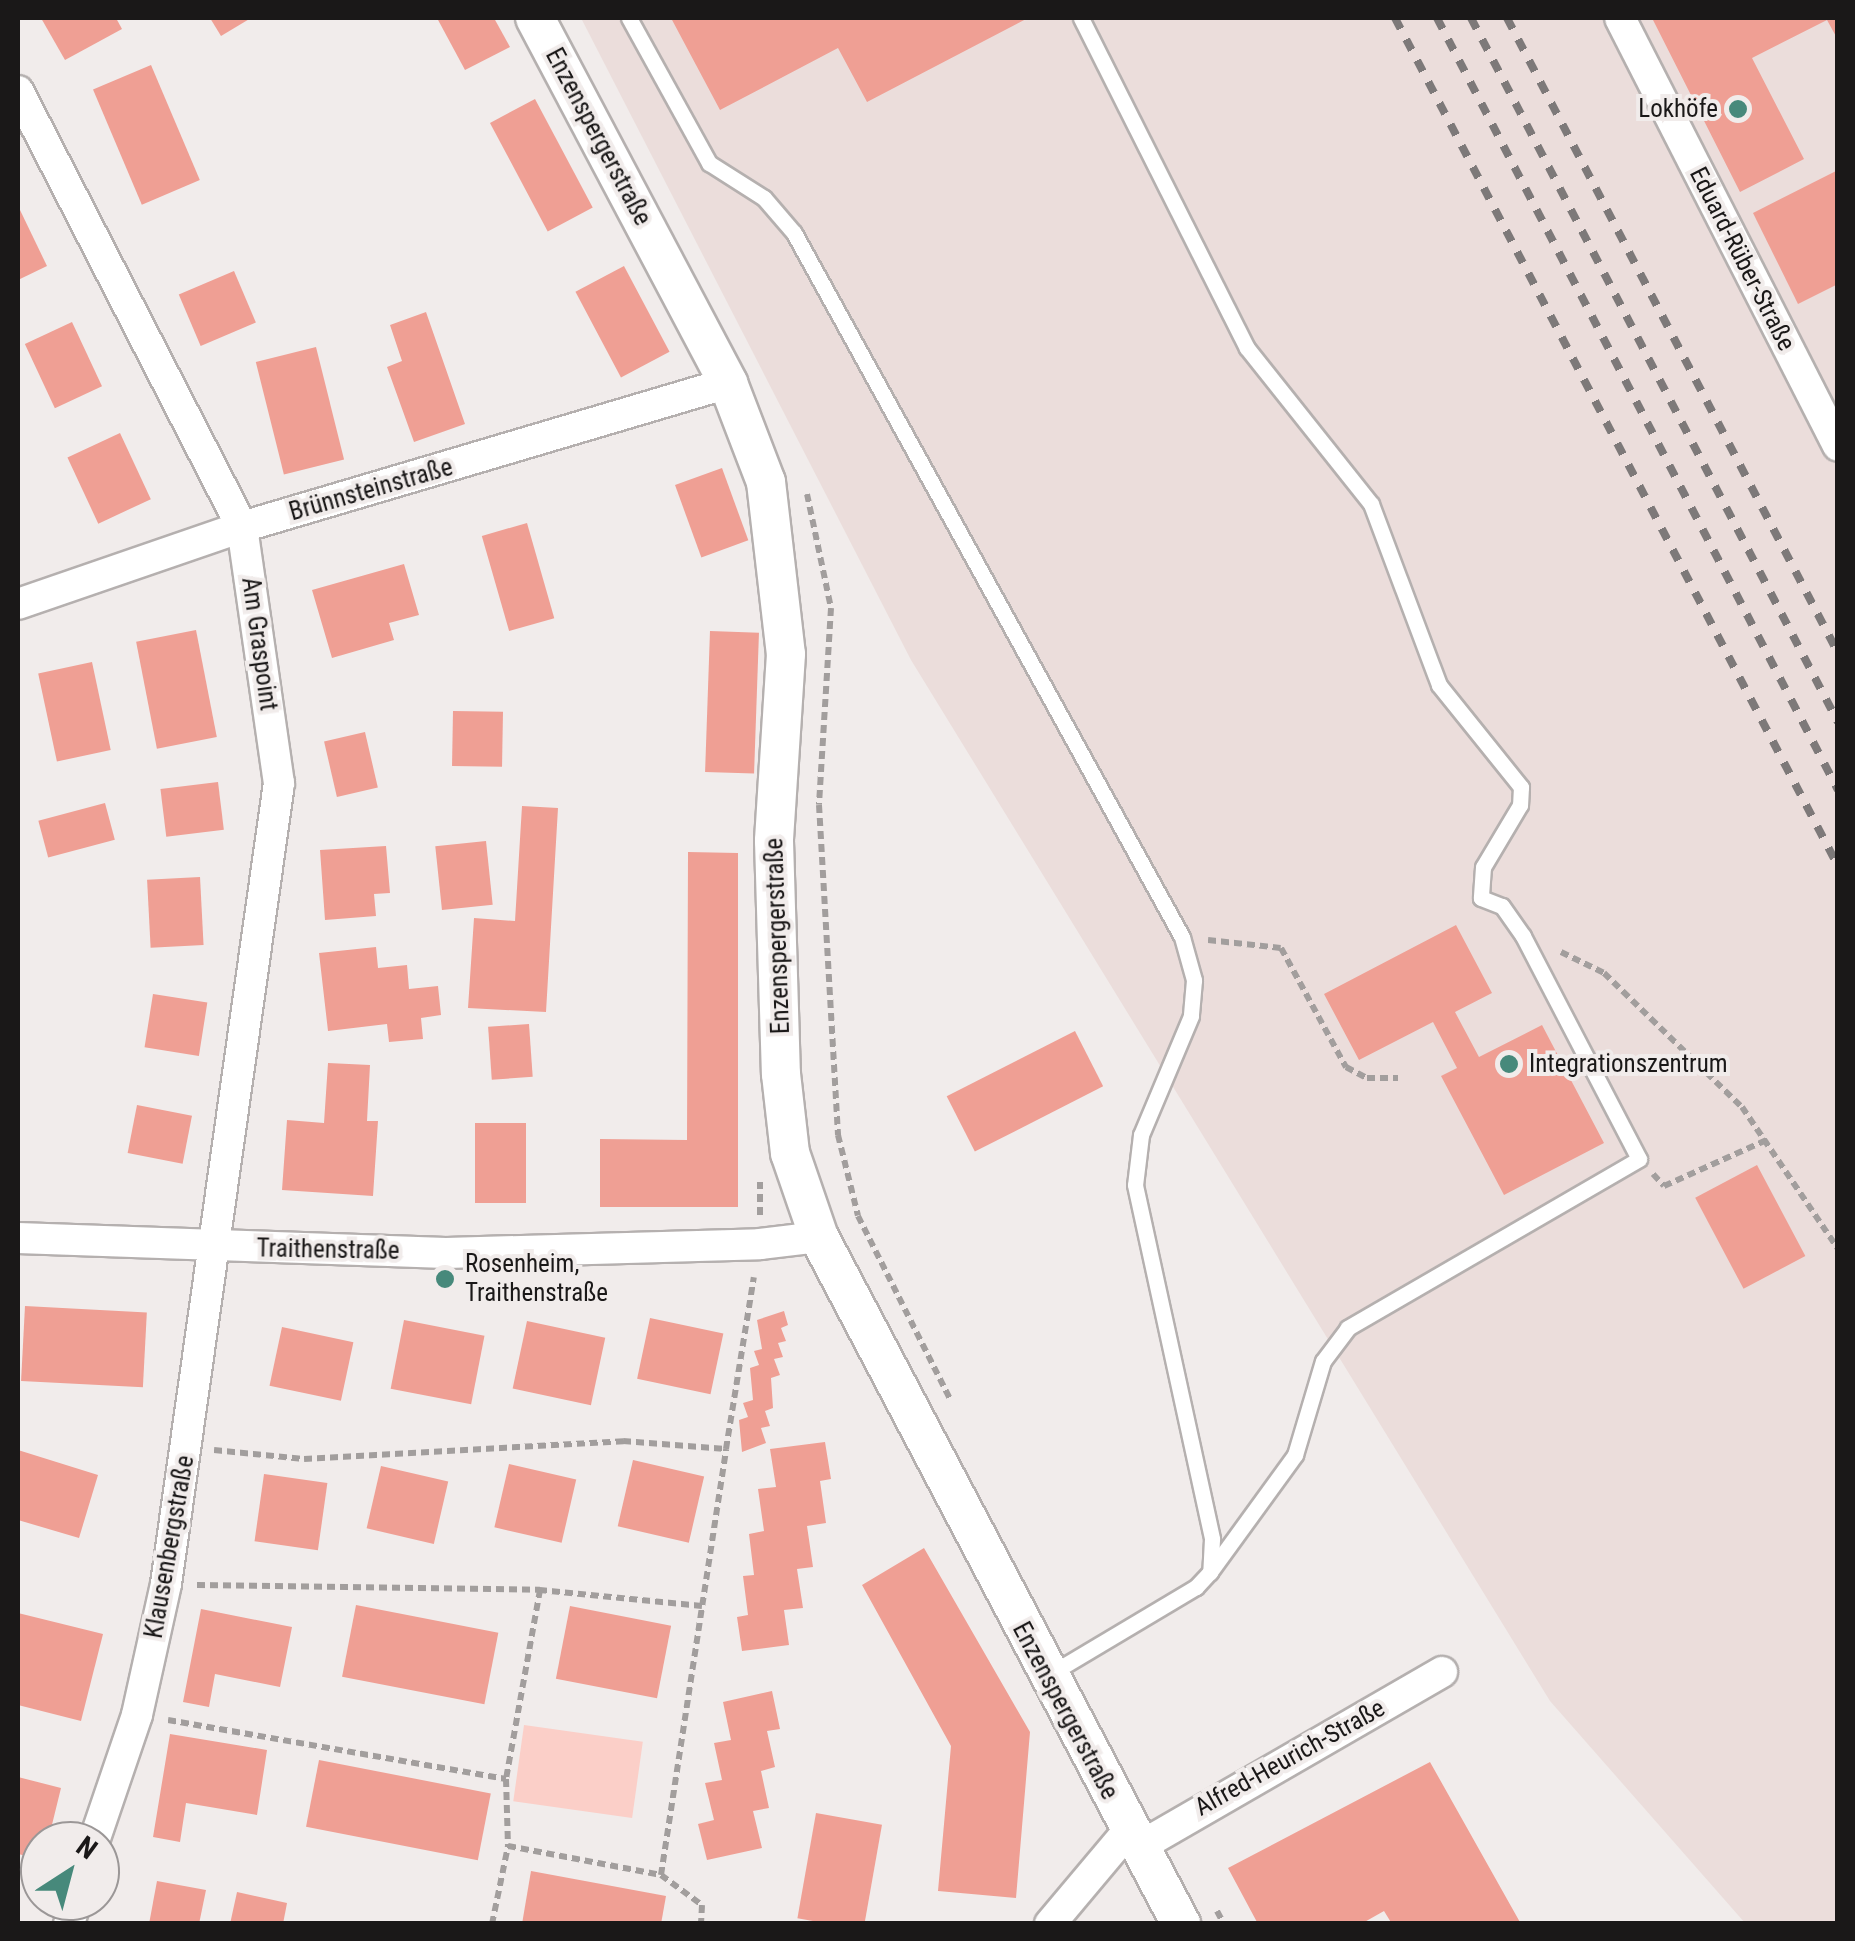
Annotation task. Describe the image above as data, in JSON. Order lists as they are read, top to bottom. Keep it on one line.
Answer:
{"streets":{"street":["Enzenspergerstraße","Eduard-Rüber-Straße","Brünnsteinstraße","Am Graspoint","Traithenstraße","Klausenbergstraße","Alfred-Heurich-Straße"]},"crossings":[["Enzenspergerstraße","Brünnsteinstraße"],["Enzenspergerstraße","Traithenstraße"],["Enzenspergerstraße","Alfred-Heurich-Straße"],["Brünnsteinstraße","Am Graspoint"],["Am Graspoint","Traithenstraße"],["Am Graspoint","Klausenbergstraße"],["Traithenstraße","Klausenbergstraße"]],"places":["Lokhöfe","Integrationszentrum","Rosenheim, Traithenstraße"],"north":"top right"}
